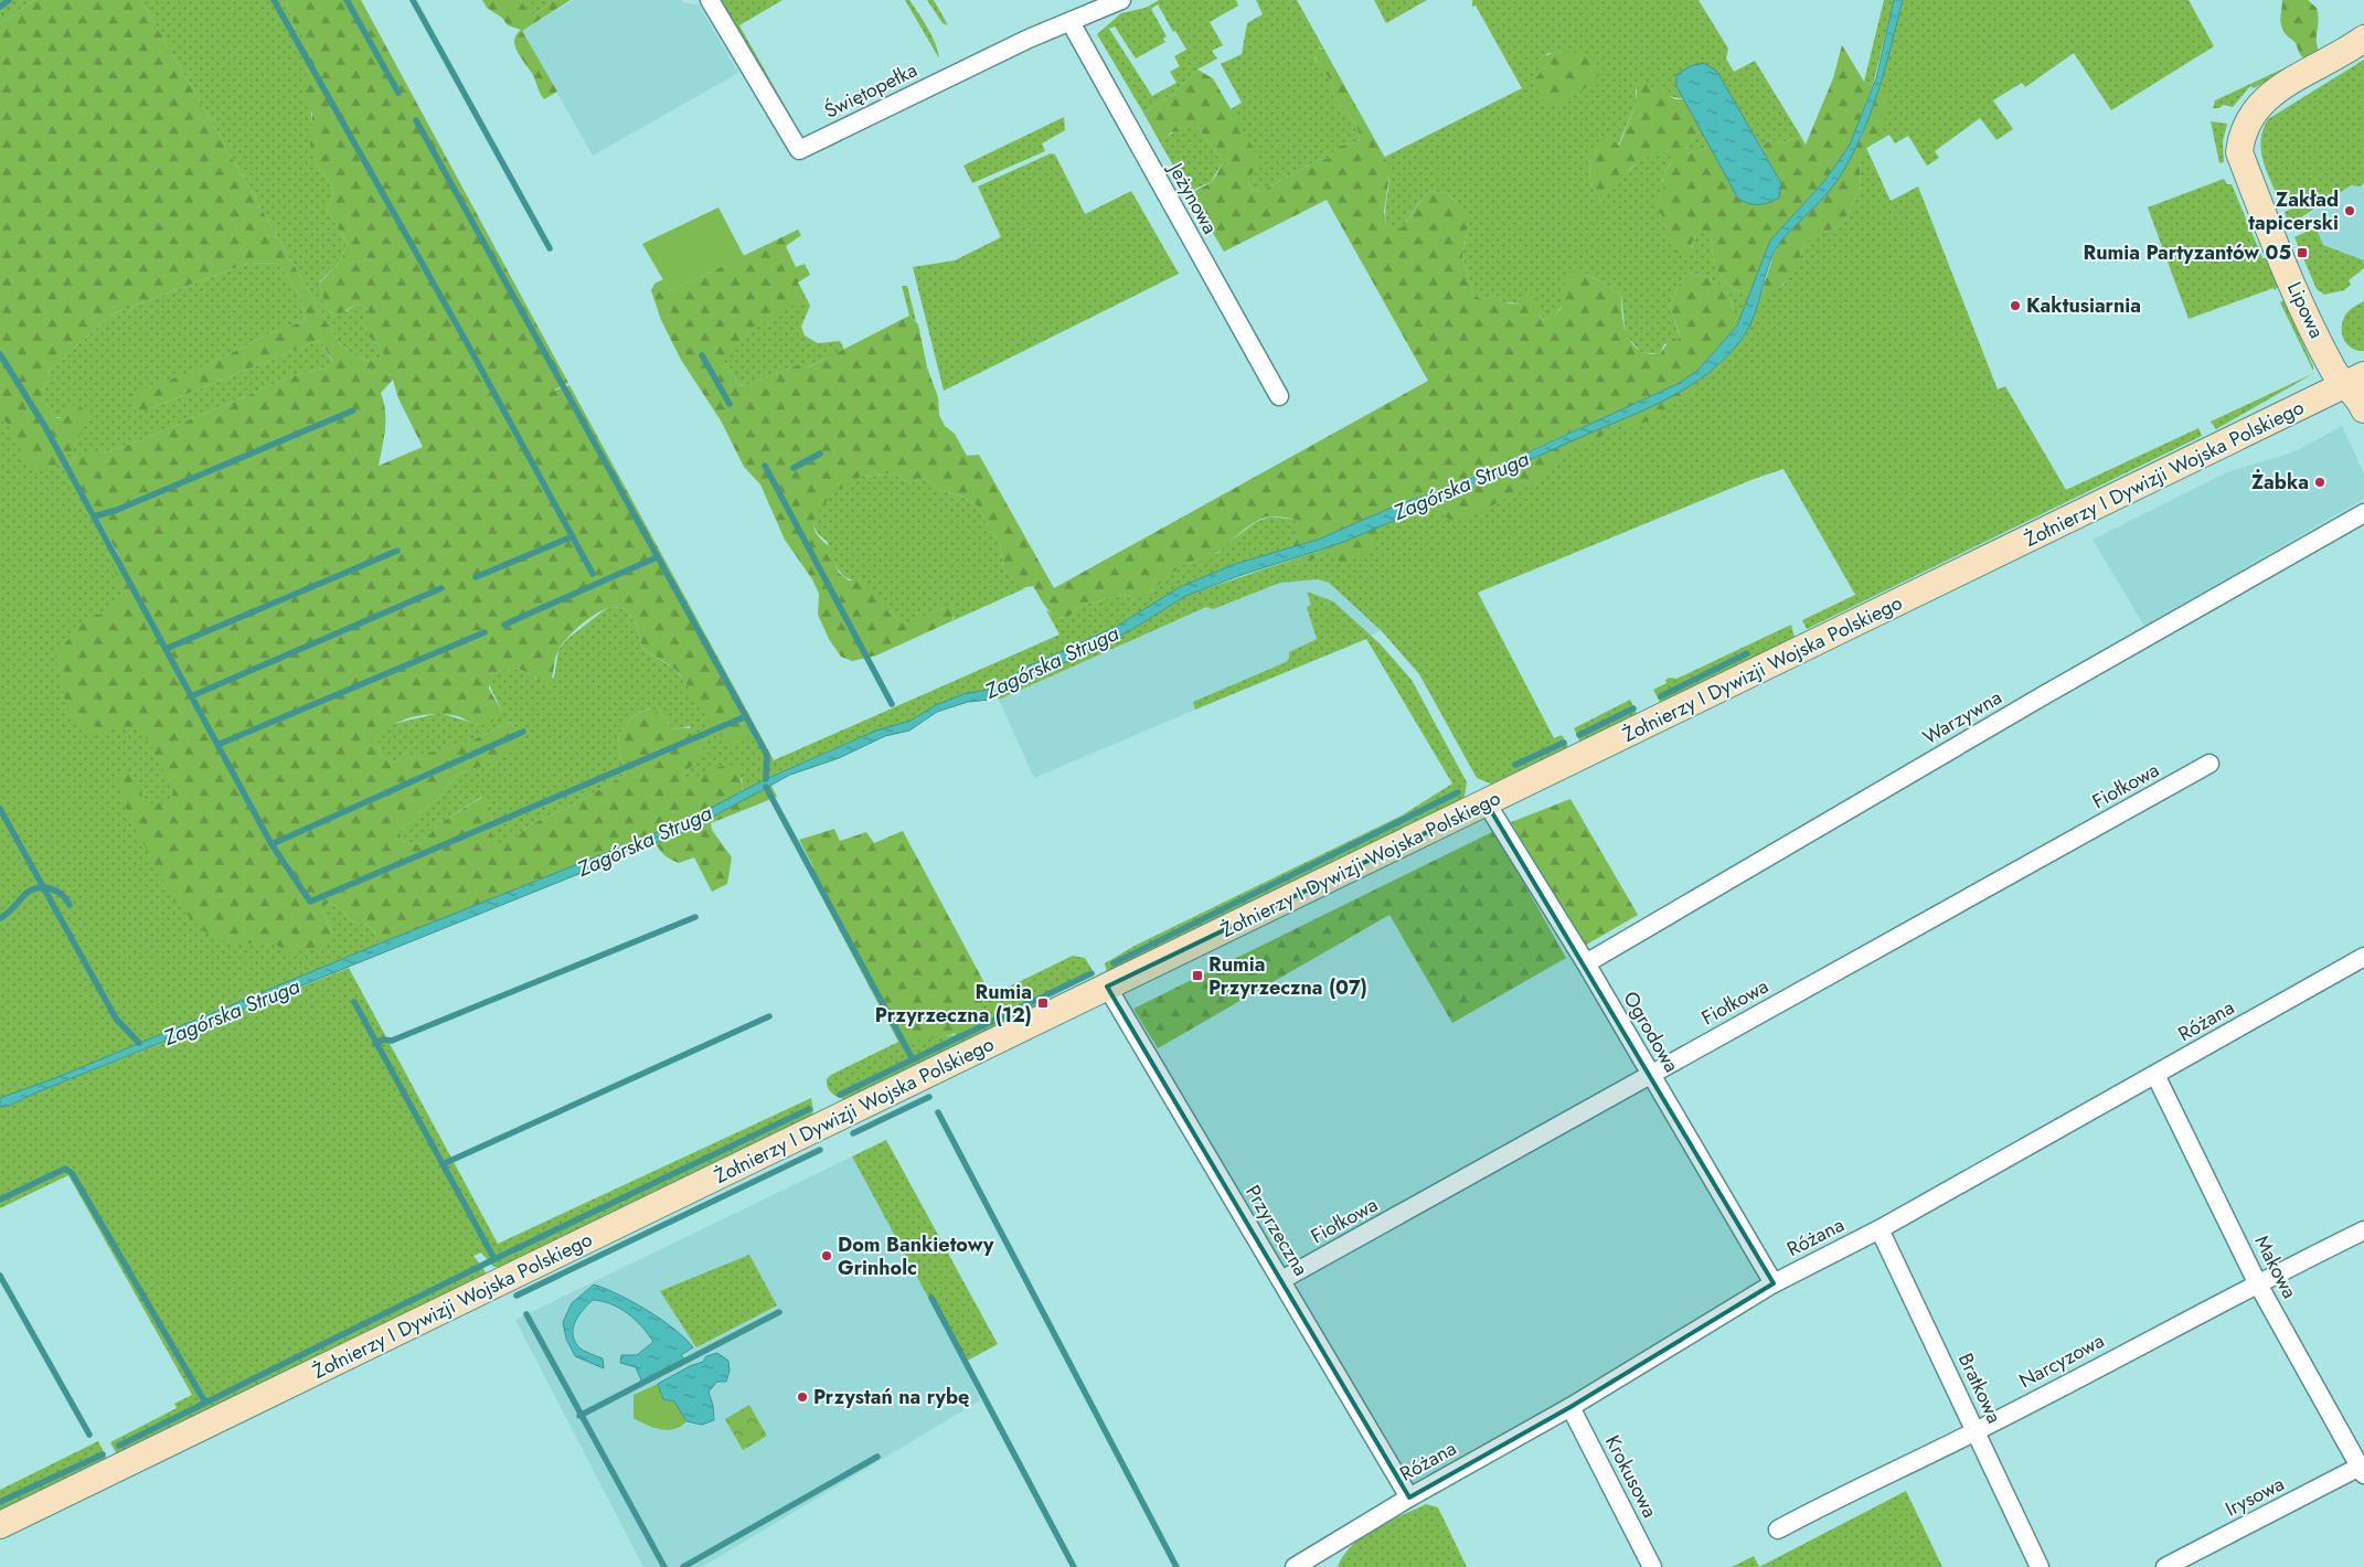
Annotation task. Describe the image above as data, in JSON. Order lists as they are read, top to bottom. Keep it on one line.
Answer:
{"streets":{"street":["Świętopełka","Jeżynowa","Lipowa","Żołnierzy I Dywizji Wojska Polskiego","Warzywna","Fiołkowa","Różana","Ogrodowa","Przyrzeczna","Makowa","Narcyzowa","Bratkowa","Krokusowa","Irysowa"]},"crossings":[["Świętopełka","Jeżynowa"],["Lipowa","Żołnierzy I Dywizji Wojska Polskiego"],["Żołnierzy I Dywizji Wojska Polskiego","Ogrodowa"],["Żołnierzy I Dywizji Wojska Polskiego","Przyrzeczna"],["Warzywna","Ogrodowa"],["Fiołkowa","Ogrodowa"],["Fiołkowa","Przyrzeczna"],["Różana","Ogrodowa"],["Różana","Przyrzeczna"],["Różana","Makowa"],["Różana","Bratkowa"],["Różana","Krokusowa"],["Makowa","Narcyzowa"],["Makowa","Irysowa"],["Narcyzowa","Bratkowa"]],"water":["Zagórska Struga"],"places":{"other":["Zakład tapicerski","Kaktusiarnia","Żabka","Dom Bankietowy Grinholc","Przystań na rybę"],"transit":["Rumia Partyzantów 05","Rumia Przyrzeczna (07)","Rumia Przyrzeczna (12)"]}}
